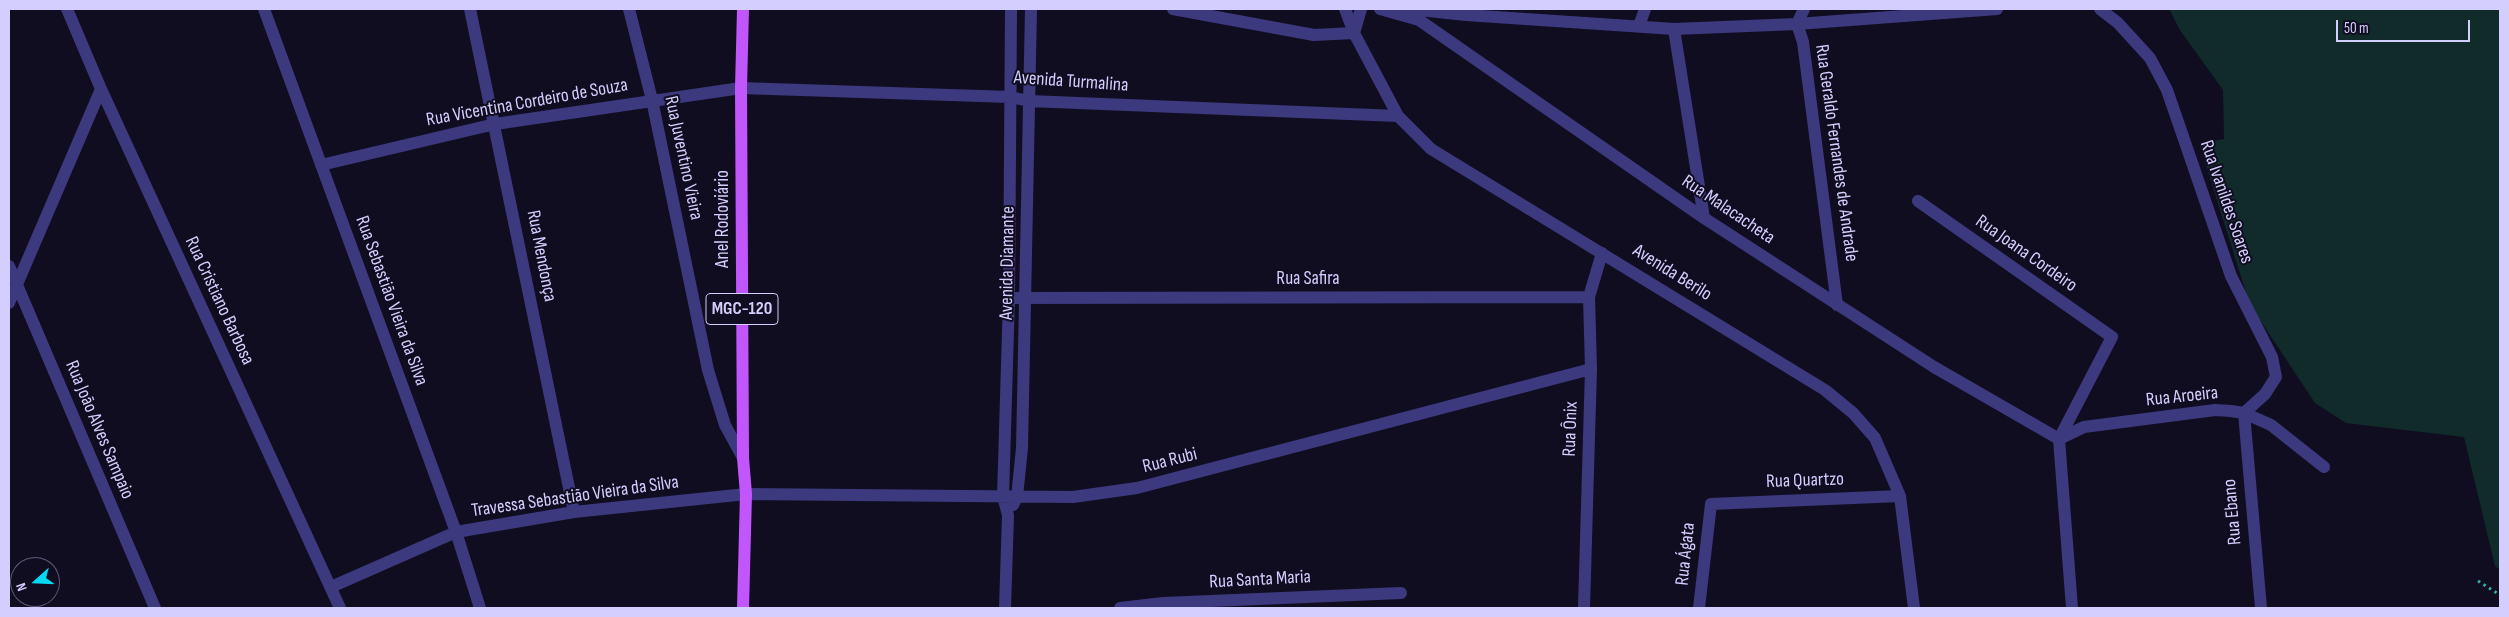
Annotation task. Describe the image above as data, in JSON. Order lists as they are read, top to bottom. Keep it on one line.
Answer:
{"streets":{"main road":["Anel Rodoviário","MGC-120"],"street":["Avenida Turmalina","Rua Vicentina Cordeiro de Souza","Rua Geraldo Fernandes de Andrade","Rua Juventino Vieira","Rua Ivanildes Soares","Rua Malacacheta","Rua Joana Cordeiro","Rua Mendonça","Avenida Diamante","Avenida Berilo","Rua Safira","Rua Cristiano Barbosa","Rua Sebastião Vieira da Silva","Rua Aroeira","Rua Ônix","Rua João Alves Sampaio","Rua Rubi","Rua Quartzo","Travessa Sebastião Vieira da Silva","Rua Ebano","Rua Ágata","Rua Santa Maria"]},"crossings":[["Avenida Turmalina","Rua Vicentina Cordeiro de Souza"],["Avenida Turmalina","Anel Rodoviário"],["Avenida Turmalina","Avenida Diamante"],["Avenida Turmalina","Avenida Berilo"],["Rua Vicentina Cordeiro de Souza","Rua Juventino Vieira"],["Rua Vicentina Cordeiro de Souza","Anel Rodoviário"],["Rua Vicentina Cordeiro de Souza","Rua Mendonça"],["Rua Vicentina Cordeiro de Souza","Rua Sebastião Vieira da Silva"],["Rua Geraldo Fernandes de Andrade","Rua Malacacheta"],["Rua Juventino Vieira","Anel Rodoviário"],["Rua Ivanildes Soares","Rua Aroeira"],["Rua Ivanildes Soares","Rua Ebano"],["Rua Malacacheta","Rua Joana Cordeiro"],["Rua Malacacheta","Rua Aroeira"],["Anel Rodoviário","Rua Rubi"],["Anel Rodoviário","Travessa Sebastião Vieira da Silva"],["Rua Joana Cordeiro","Rua Aroeira"],["Rua Mendonça","Travessa Sebastião Vieira da Silva"],["Avenida Diamante","Rua Safira"],["Avenida Diamante","Rua Rubi"],["Avenida Berilo","Rua Ônix"],["Avenida Berilo","Rua Quartzo"],["Rua Safira","Rua Ônix"],["Rua Cristiano Barbosa","Travessa Sebastião Vieira da Silva"],["Rua Sebastião Vieira da Silva","Travessa Sebastião Vieira da Silva"],["Rua Aroeira","Rua Ebano"],["Rua Ônix","Rua Rubi"],["Rua Rubi","Travessa Sebastião Vieira da Silva"],["Rua Quartzo","Rua Ágata"]],"scale_bar":"50 m","north":"left"}
